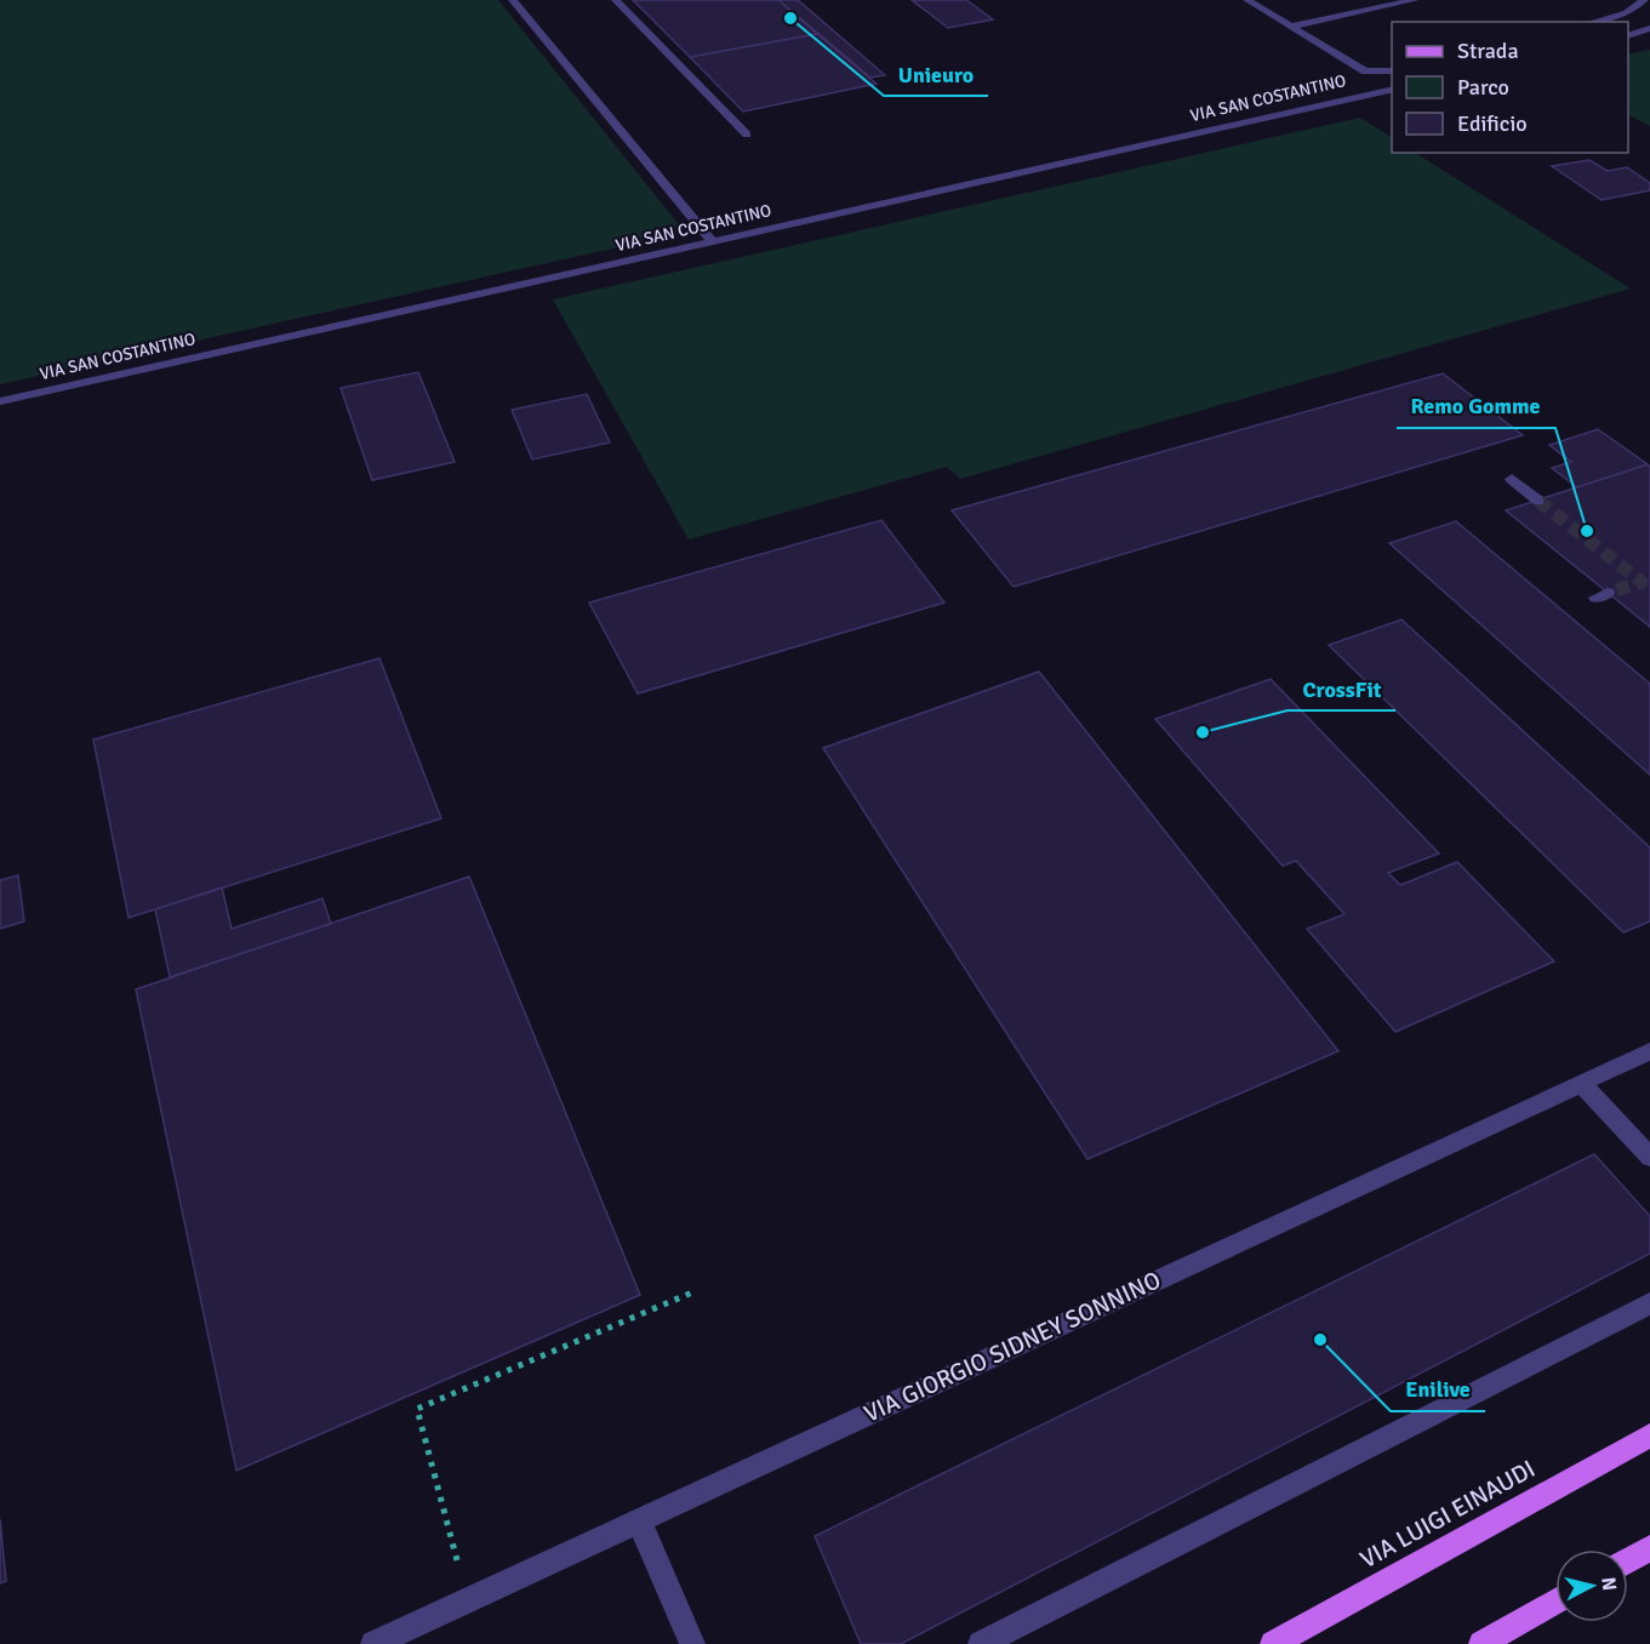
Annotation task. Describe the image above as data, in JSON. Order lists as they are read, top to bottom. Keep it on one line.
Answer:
{"streets":{"main road":["VIA LUIGI EINAUDI"],"street":["VIA SAN COSTANTINO","VIA GIORGIO SIDNEY SONNINO"]},"places":["Unieuro","Remo Gomme","CrossFit","Enilive"],"legend":["Strada","Parco","Edificio"],"north":"right"}
